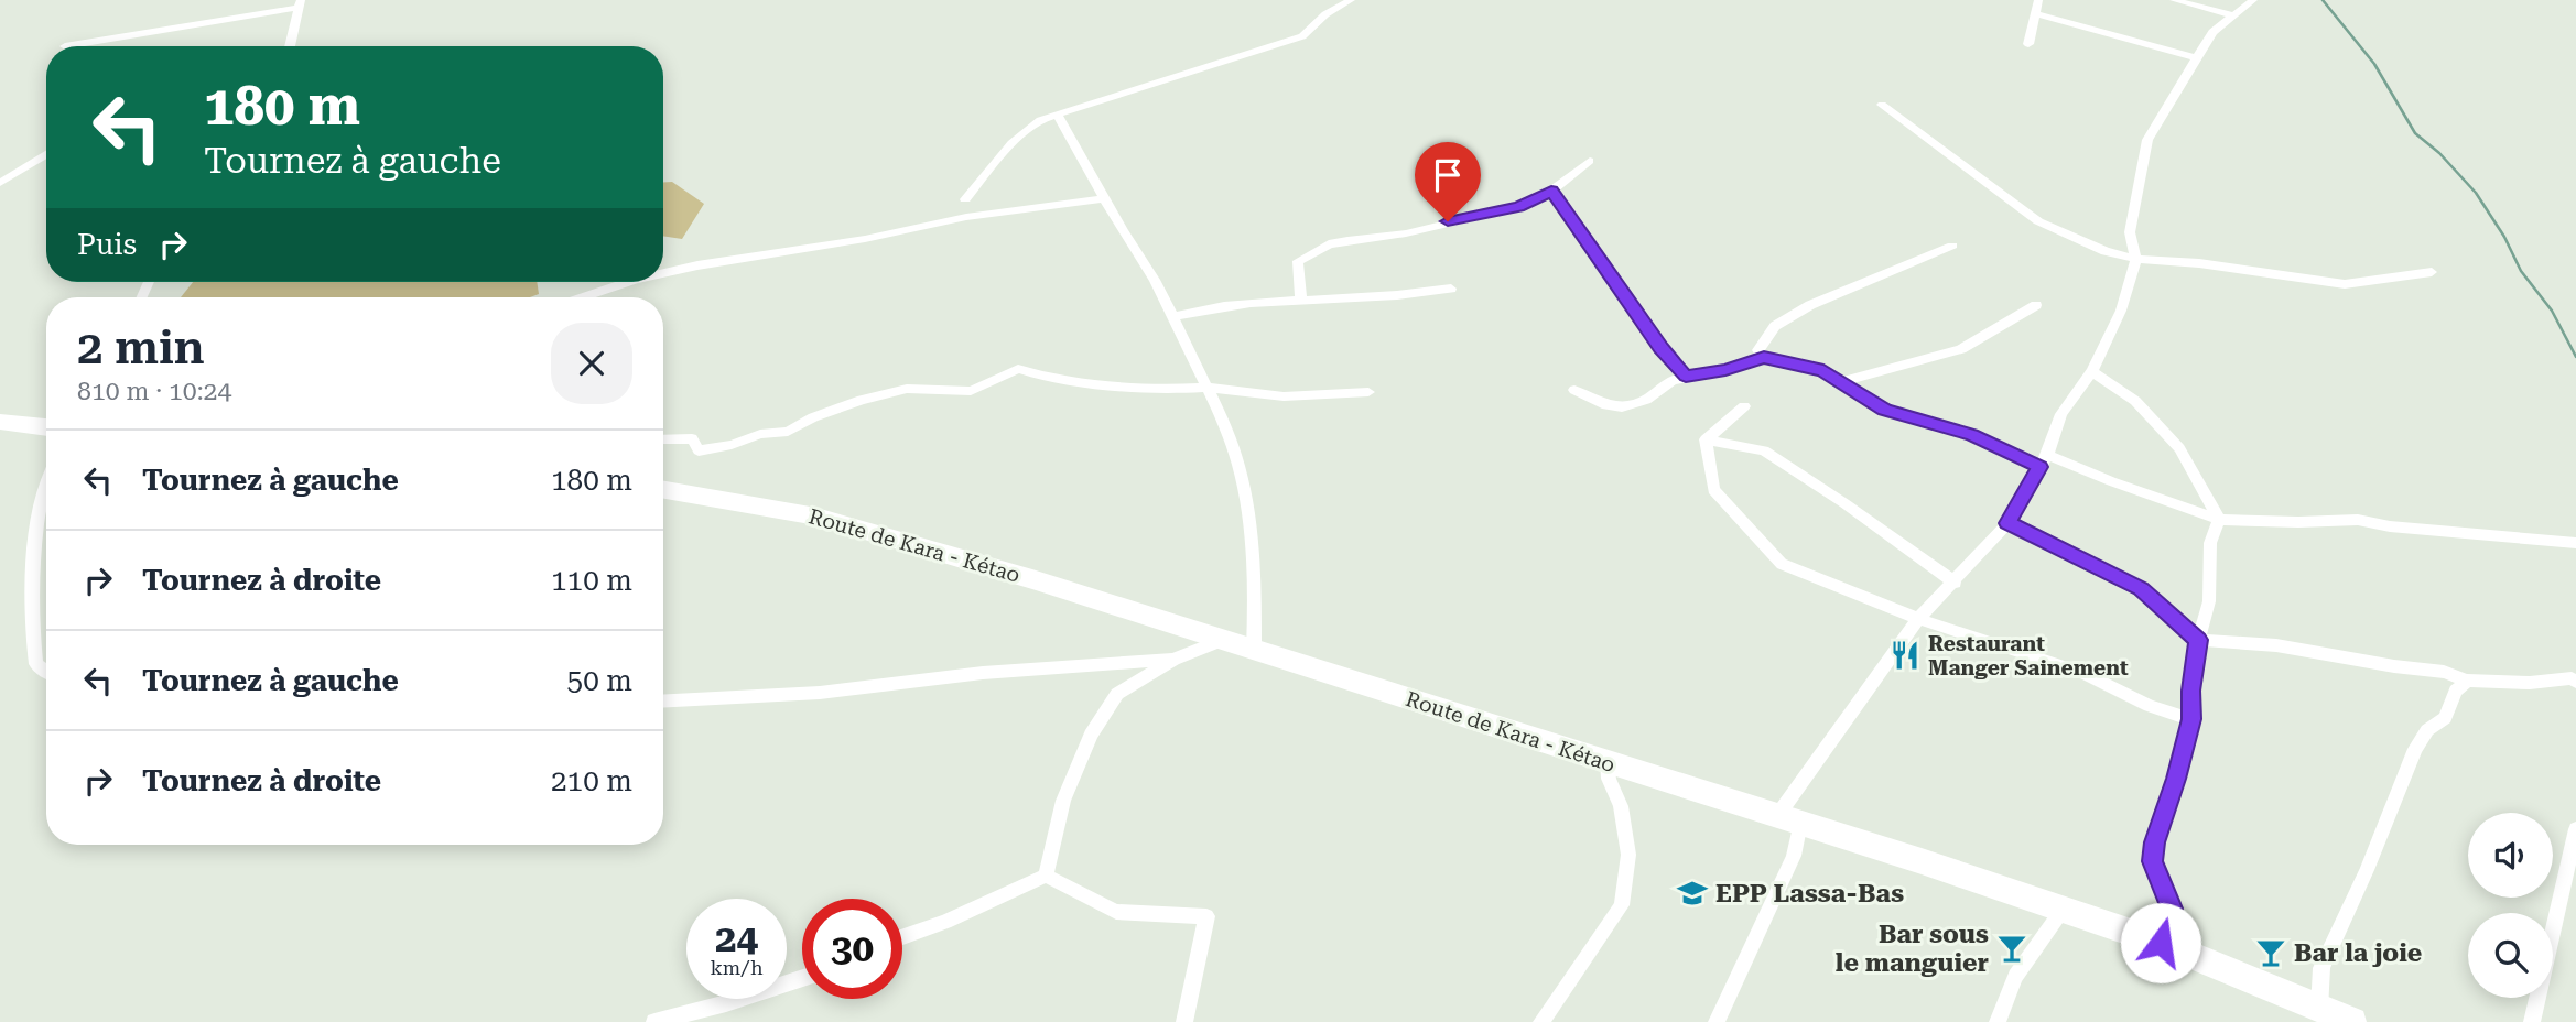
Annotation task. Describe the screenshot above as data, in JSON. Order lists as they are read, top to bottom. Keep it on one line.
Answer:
{"streets":{"main road":["Route de Kara - Kétao"]},"places":{"restaurant":["Restaurant Manger Sainement"],"school or university":["EPP Lassa-Bas"],"bar":["Bar sous le manguier","Bar la joie"]},"page":{"turn":["180 m","Tournez à gauche"],"then":"Puis","heading":["2 min","810 m · 10:24"],"list":[{"name":"Tournez à gauche","value":"180 m"},{"name":"Tournez à droite","value":"110 m"},{"name":"Tournez à gauche","value":"50 m"},{"name":"Tournez à droite","value":"210 m"}],"speed":"24 km/h","limit":"30"}}
